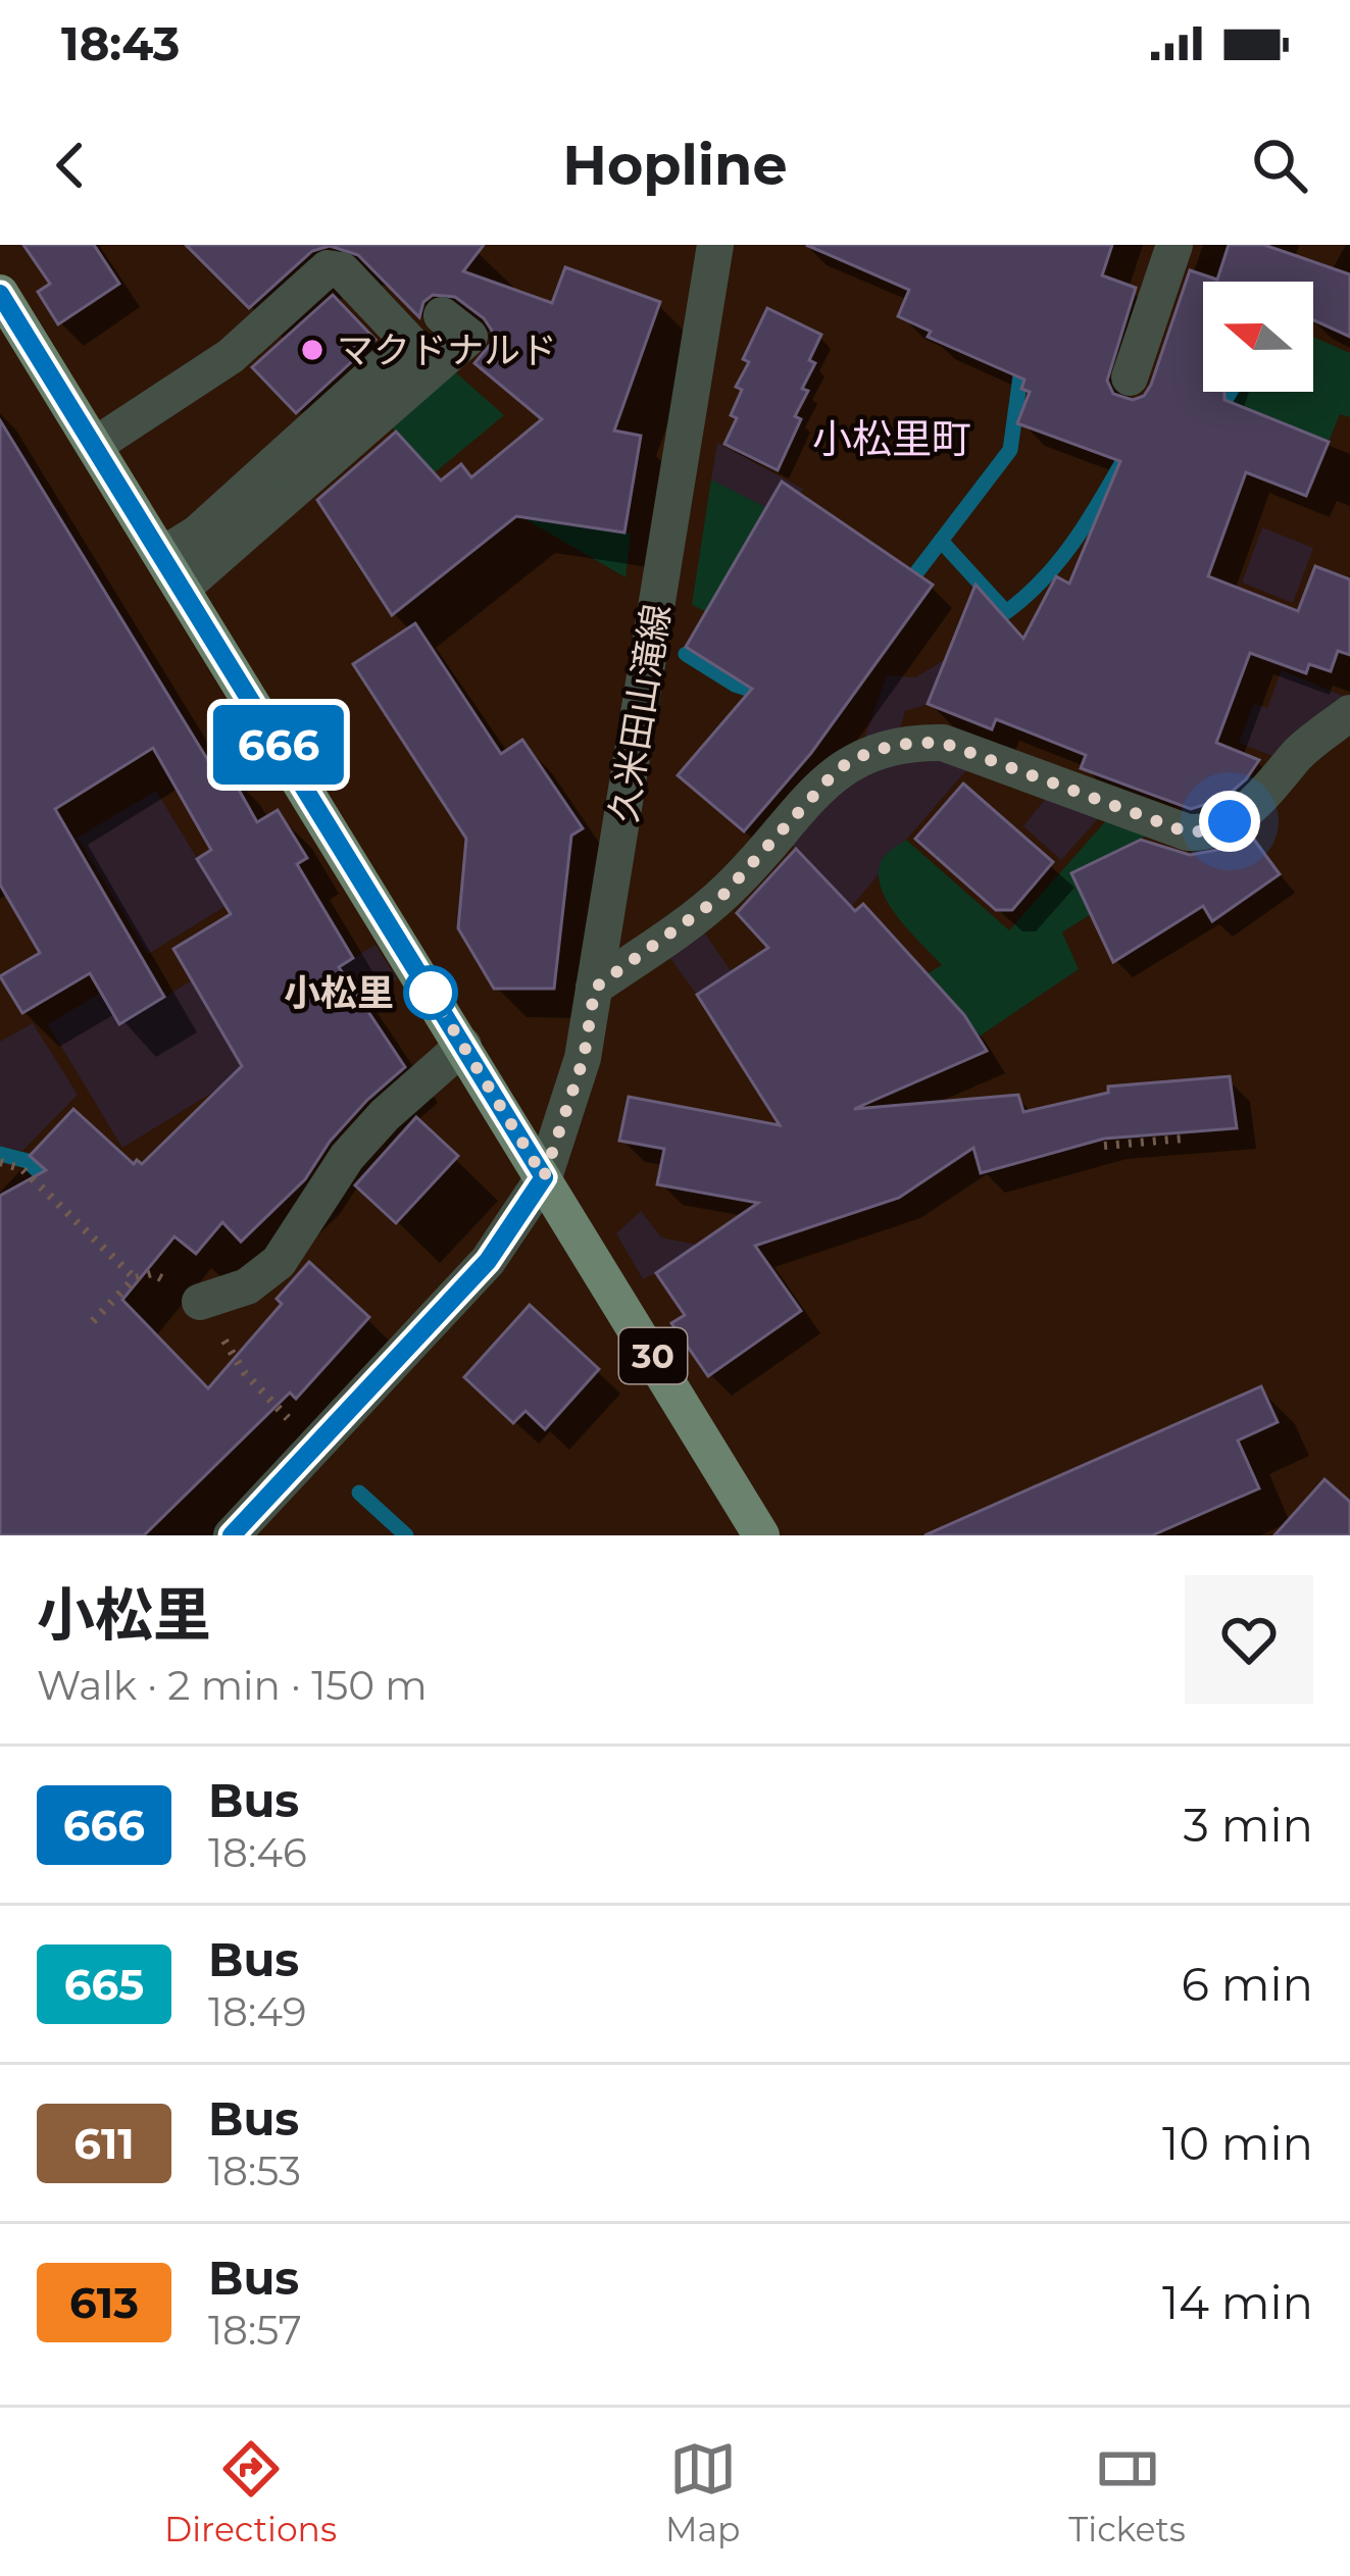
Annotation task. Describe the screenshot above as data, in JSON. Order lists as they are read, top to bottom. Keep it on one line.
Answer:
{"streets":{"main road":["30"],"street":["久米田山滝線"]},"crossings":[["久米田山滝線","30"]],"districts":["小松里町"],"places":["マクドナルド","小松里"],"lines":["bus line 666"],"north":"left","page":{"status":"18:43","header":"Hopline","on_map":"666","heading":["小松里","Walk · 2 min · 150 m"],"list":[{"mark":"666","name":"Bus","note":"18:46","value":"3 min"},{"mark":"665","name":"Bus","note":"18:49","value":"6 min"},{"mark":"611","name":"Bus","note":"18:53","value":"10 min"},{"mark":"613","name":"Bus","note":"18:57","value":"14 min"}],"tabs":["Directions","Map","Tickets"]}}
